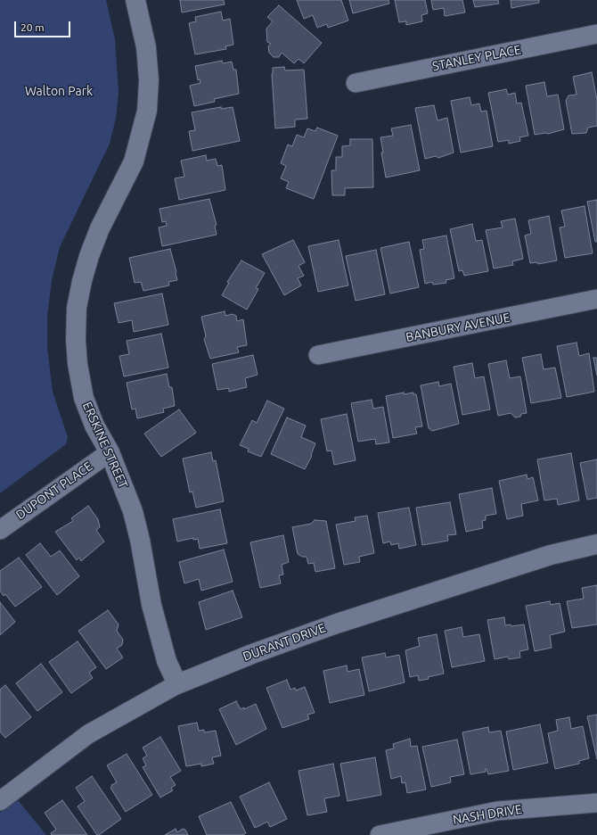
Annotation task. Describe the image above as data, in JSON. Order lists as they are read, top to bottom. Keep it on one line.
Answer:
{"streets":{"street":["STANLEY PLACE","BANBURY AVENUE","ERSKINE STREET","DUPONT PLACE","DURANT DRIVE","NASH DRIVE"]},"crossings":[["ERSKINE STREET","DUPONT PLACE"],["ERSKINE STREET","DURANT DRIVE"]],"parks":["Walton Park"],"scale_bar":"20 m"}
